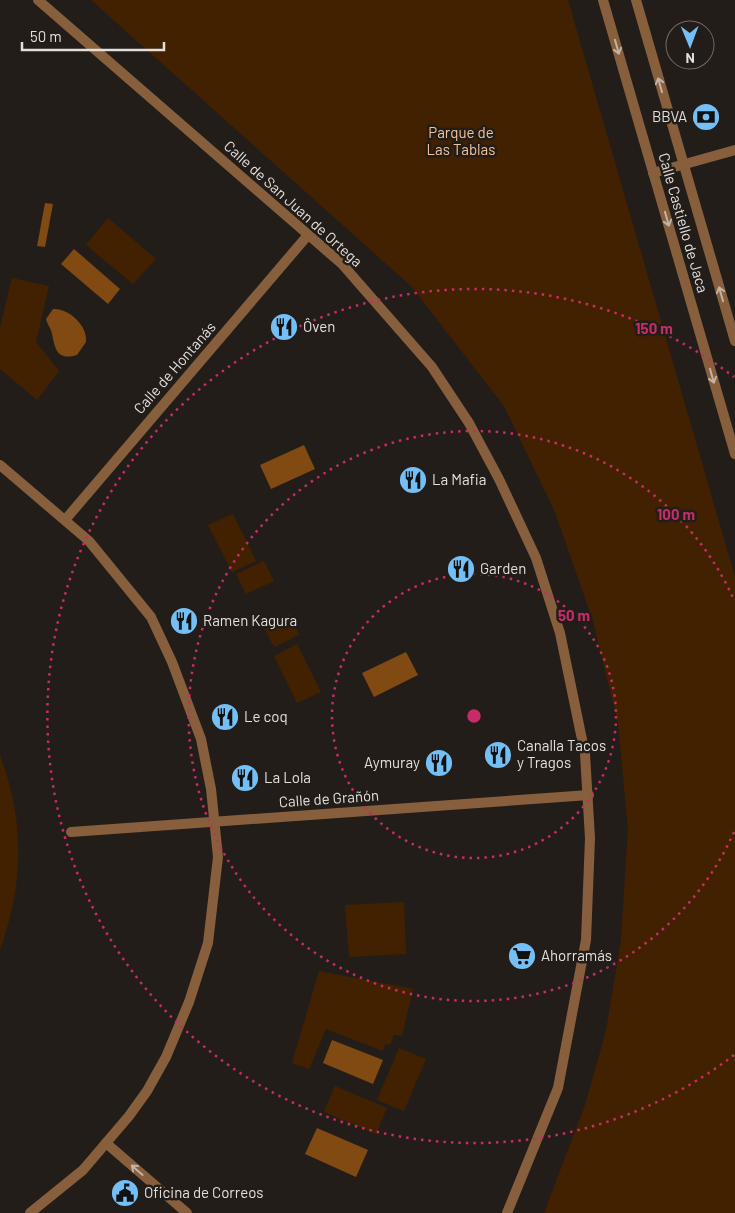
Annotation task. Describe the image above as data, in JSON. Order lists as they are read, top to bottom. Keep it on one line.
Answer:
{"streets":{"street":["Calle de San Juan de Ortega","Calle Castiello de Jaca","Calle de Hontanás","Calle de Grañón"]},"crossings":[["Calle de San Juan de Ortega","Calle de Hontanás"],["Calle de San Juan de Ortega","Calle de Grañón"]],"parks":["Parque de Las Tablas"],"places":{"bank":["BBVA"],"restaurant":["Ôven","La Mafia","Garden","Ramen Kagura","Le coq","Canalla Tacos y Tragos","Aymuray","La Lola"],"supermarket":["Ahorramás"],"public building":["Oficina de Correos"]},"scale_bar":"50 m","north":"bottom","rings":["150 m","100 m","50 m"]}
